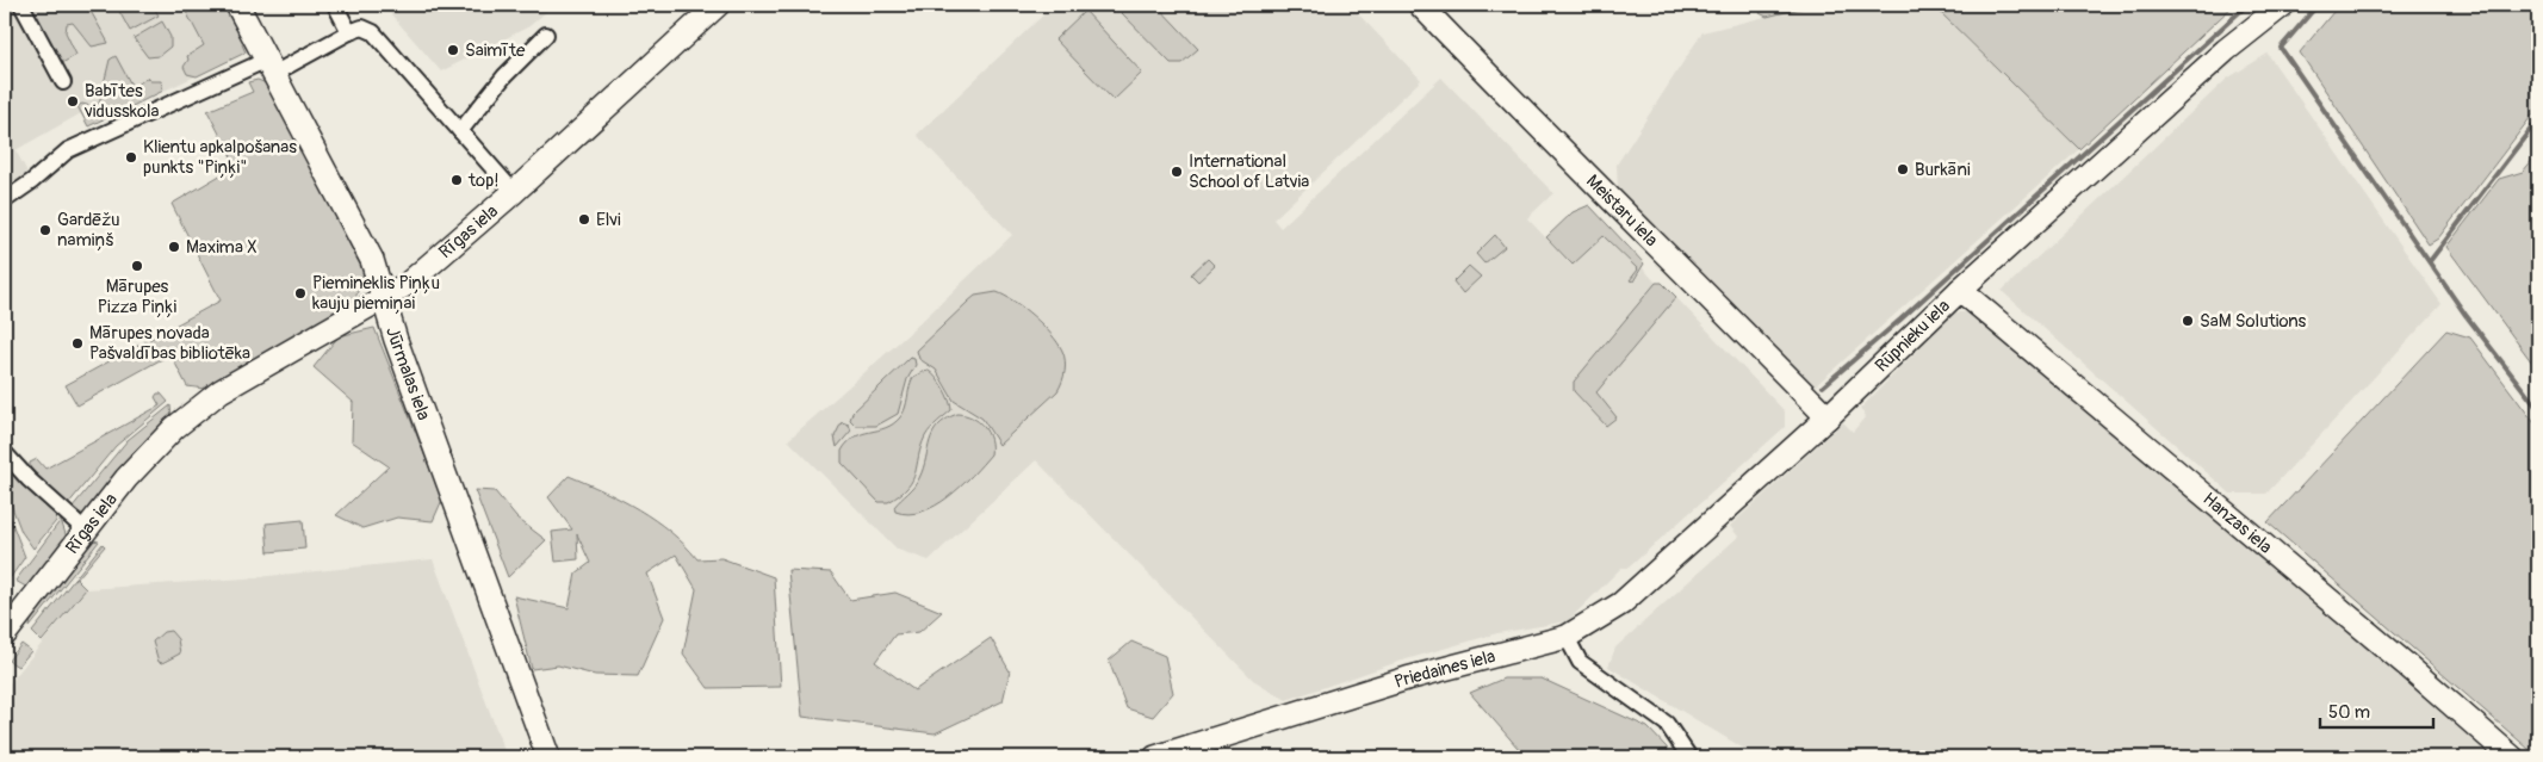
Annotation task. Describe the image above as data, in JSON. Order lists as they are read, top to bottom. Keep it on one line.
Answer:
{"streets":{"street":["Meistaru iela","Rīgas iela","Rūpnieku iela","Jūrmalas iela","Hanzas iela","Priedaines iela"]},"crossings":[["Meistaru iela","Rūpnieku iela"],["Rīgas iela","Jūrmalas iela"],["Rūpnieku iela","Hanzas iela"],["Rūpnieku iela","Priedaines iela"]],"places":["Saimīte","Babītes vidusskola","Klientu apkalpošanas punkts \"Piņķi\"","Burkāni","International School of Latvia","top!","Elvi","Gardēžu namiņš","Maxima X","Mārupes Pizza Piņķi","Piemineklis Piņķu kauju piemiņai","SaM Solutions","Mārupes novada Pašvaldības bibliotēka"],"scale_bar":"50 m"}
